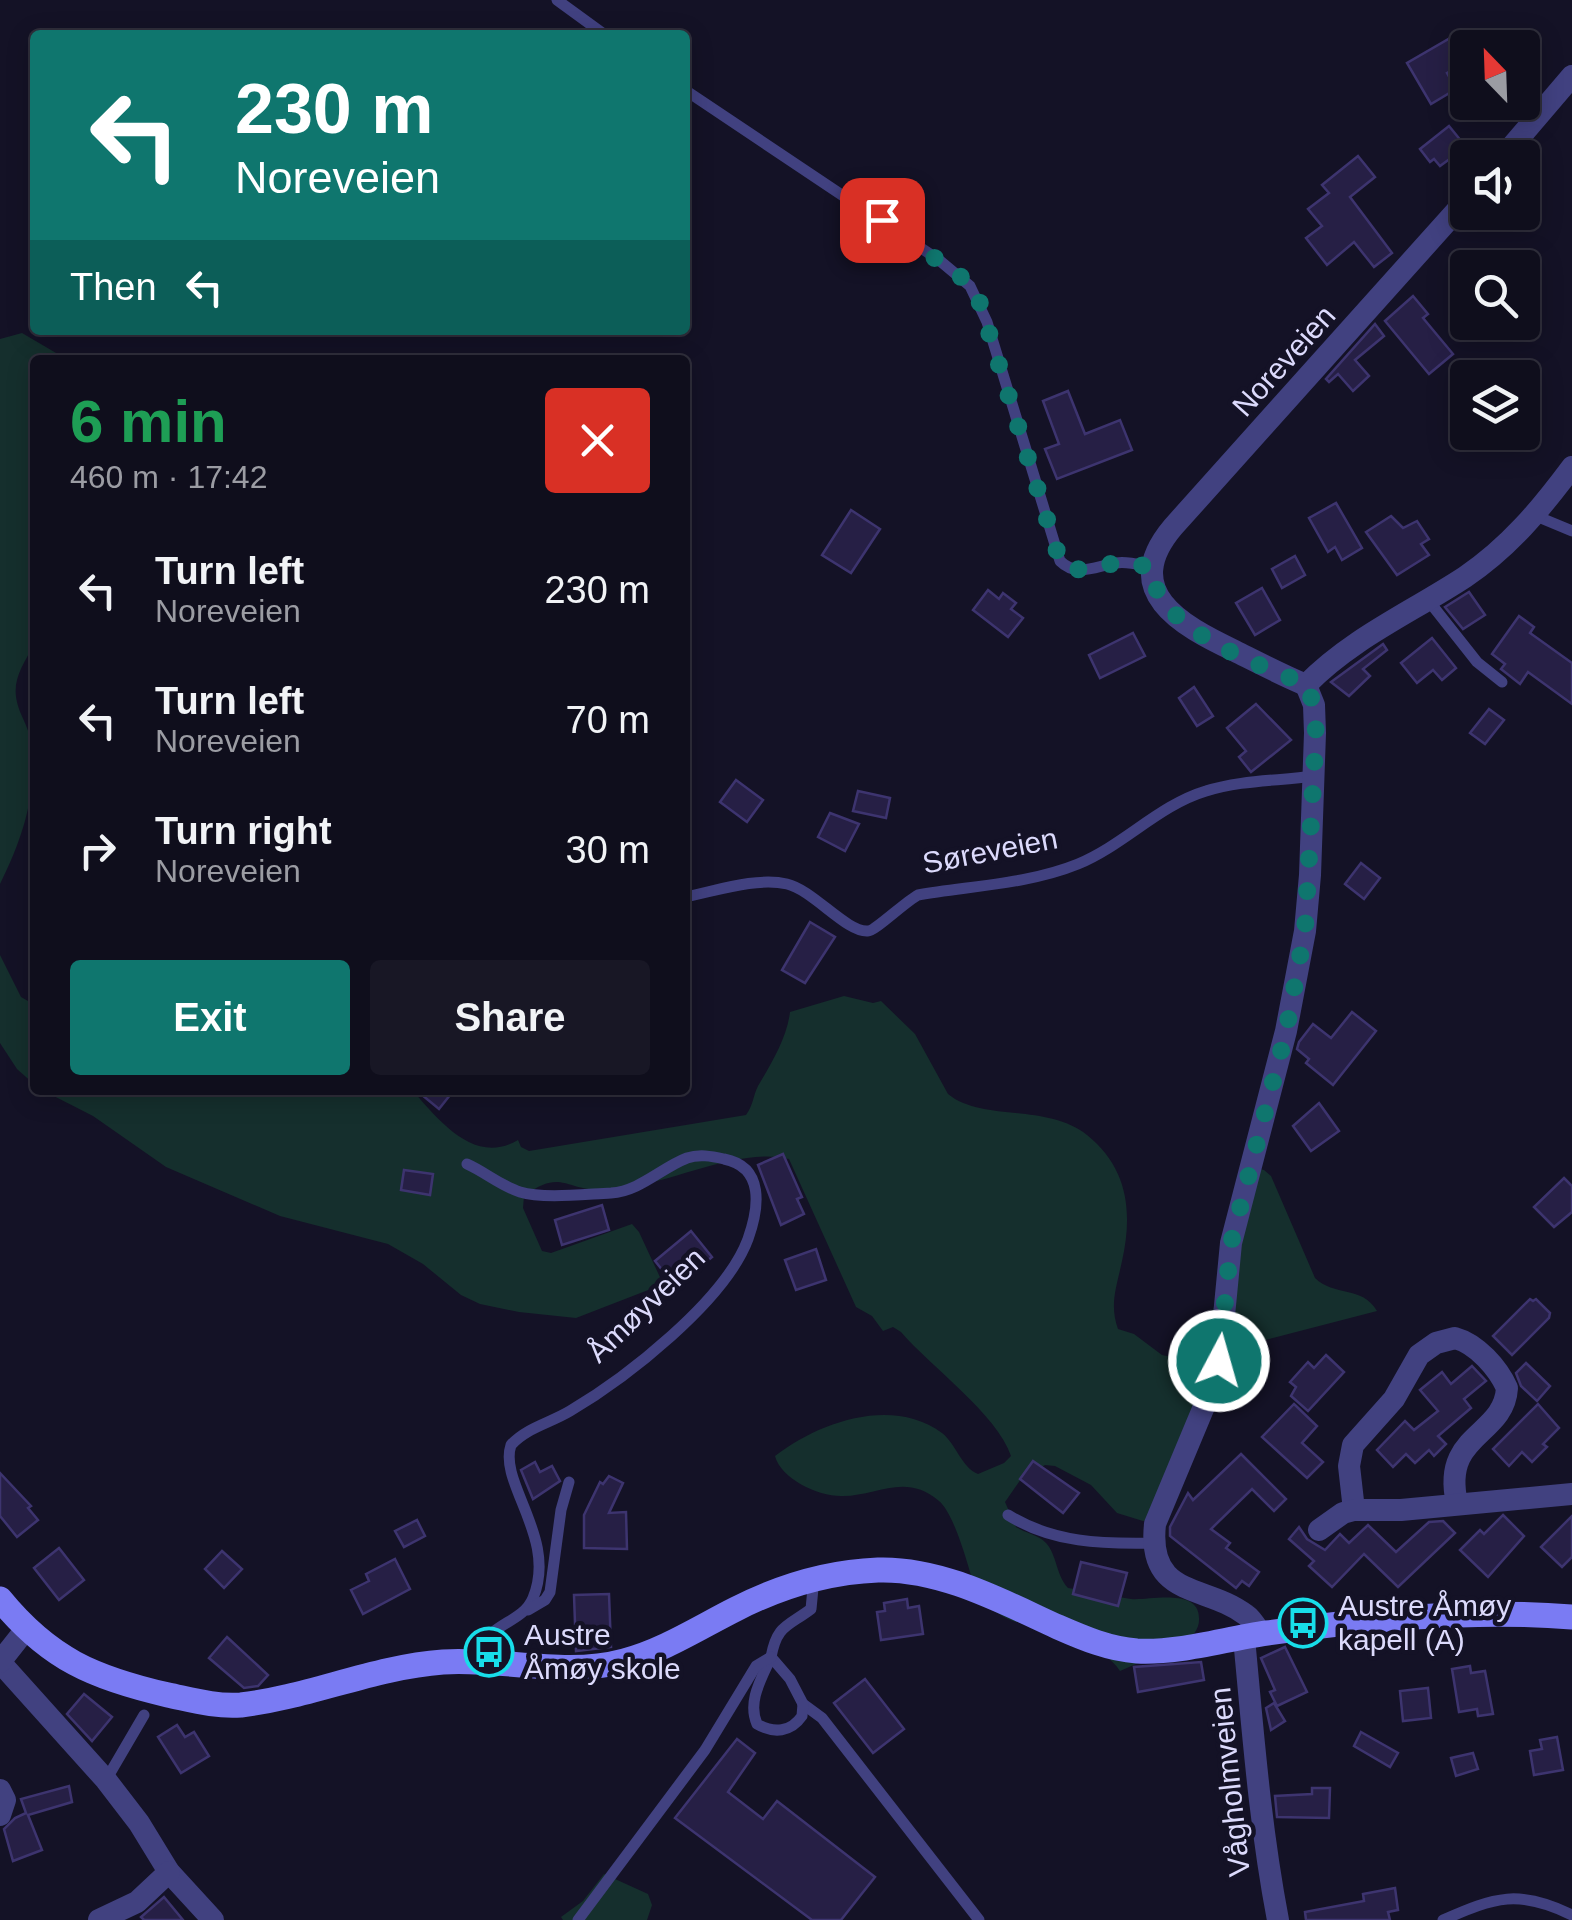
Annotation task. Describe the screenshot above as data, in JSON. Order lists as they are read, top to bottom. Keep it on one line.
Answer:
{"streets":{"street":["Noreveien","Vågholmveien"],"lane":["Søreveien","Åmøyveien"]},"places":{"bus stop":["Austre Åmøy kapell (A)","Austre Åmøy skole"]},"north":"top left","page":{"turn":["230 m","Noreveien"],"then":"Then","heading":["6 min","460 m · 17:42"],"list":[{"name":"Turn left","note":"Noreveien","value":"230 m"},{"name":"Turn left","note":"Noreveien","value":"70 m"},{"name":"Turn right","note":"Noreveien","value":"30 m"}],"buttons":["Exit","Share"]}}
